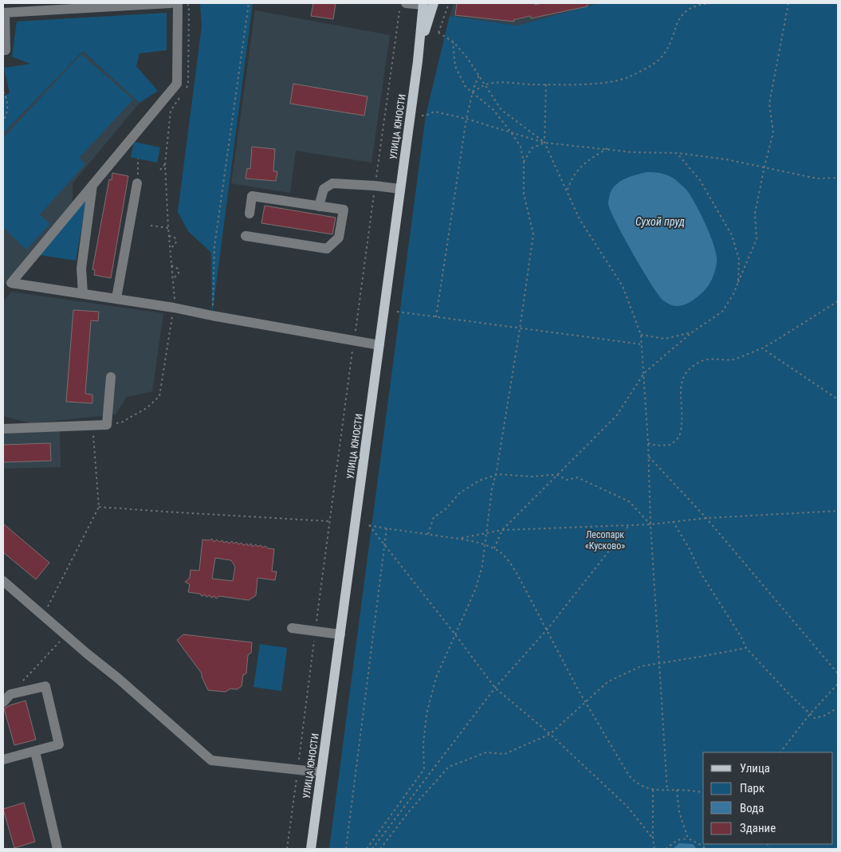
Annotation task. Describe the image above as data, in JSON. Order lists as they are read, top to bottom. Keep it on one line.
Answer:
{"streets":{"main road":["УЛИЦА ЮНОСТИ"]},"water":["Сухой пруд"],"parks":["Лесопарк «Кусково»"],"legend":["Улица","Парк","Вода","Здание"]}
